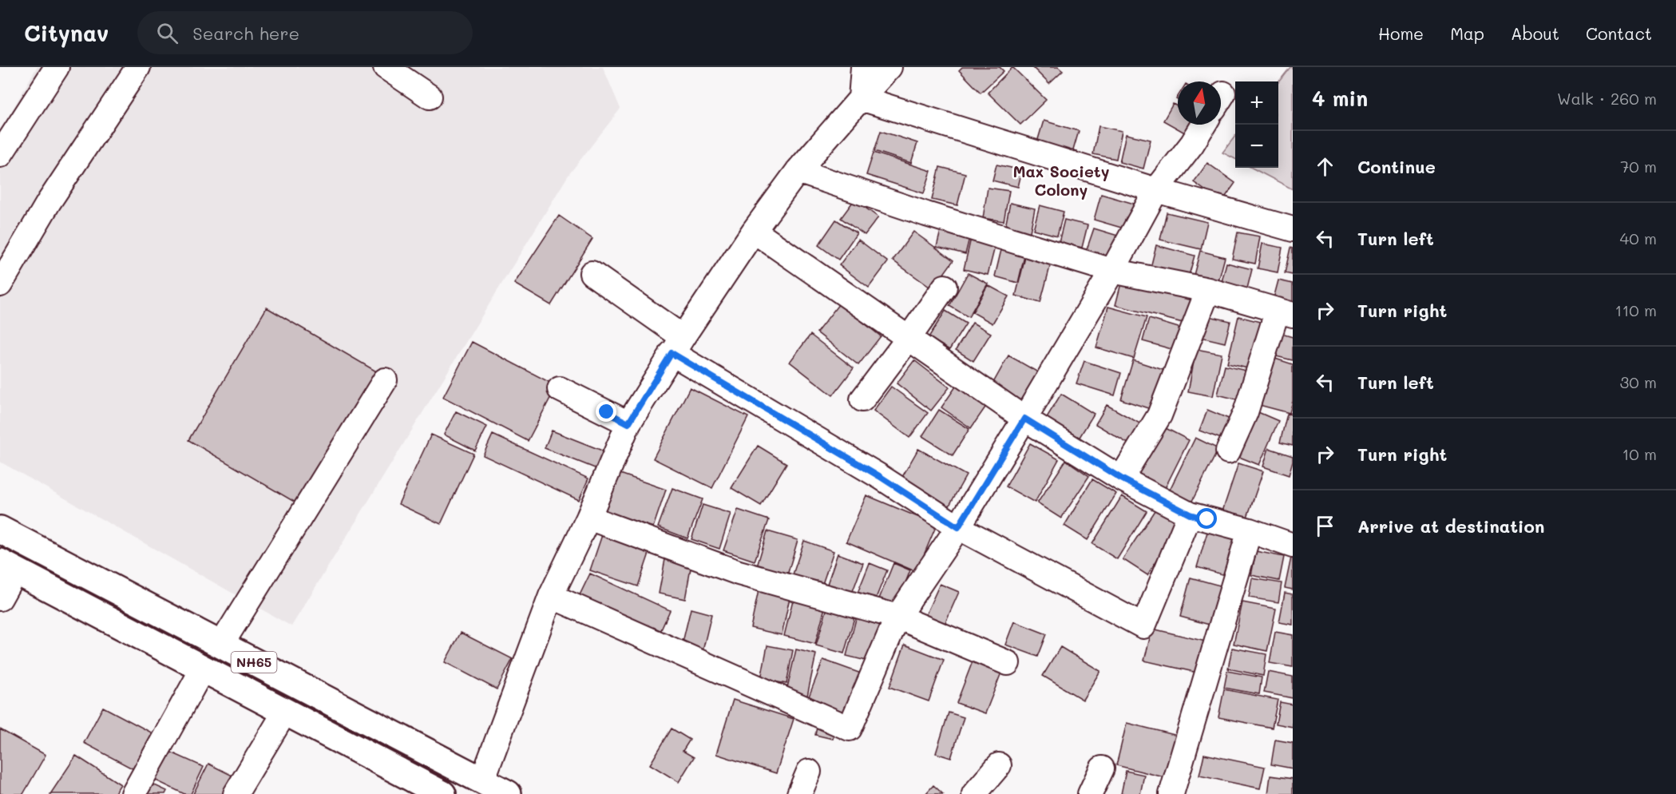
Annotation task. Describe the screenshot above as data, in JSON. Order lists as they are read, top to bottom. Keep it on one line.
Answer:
{"streets":{"highway":["NH65"]},"districts":["Max Society Colony"],"north":"top","page":{"header":"Citynav","search":"Search here","nav":["Home","Map","About","Contact"],"heading":["4 min","Walk · 260 m"],"map_buttons":["+","−"],"list":[["Continue","70 m"],["Turn left","40 m"],["Turn right","110 m"],["Turn left","30 m"],["Turn right","10 m"],"Arrive at destination"]}}
